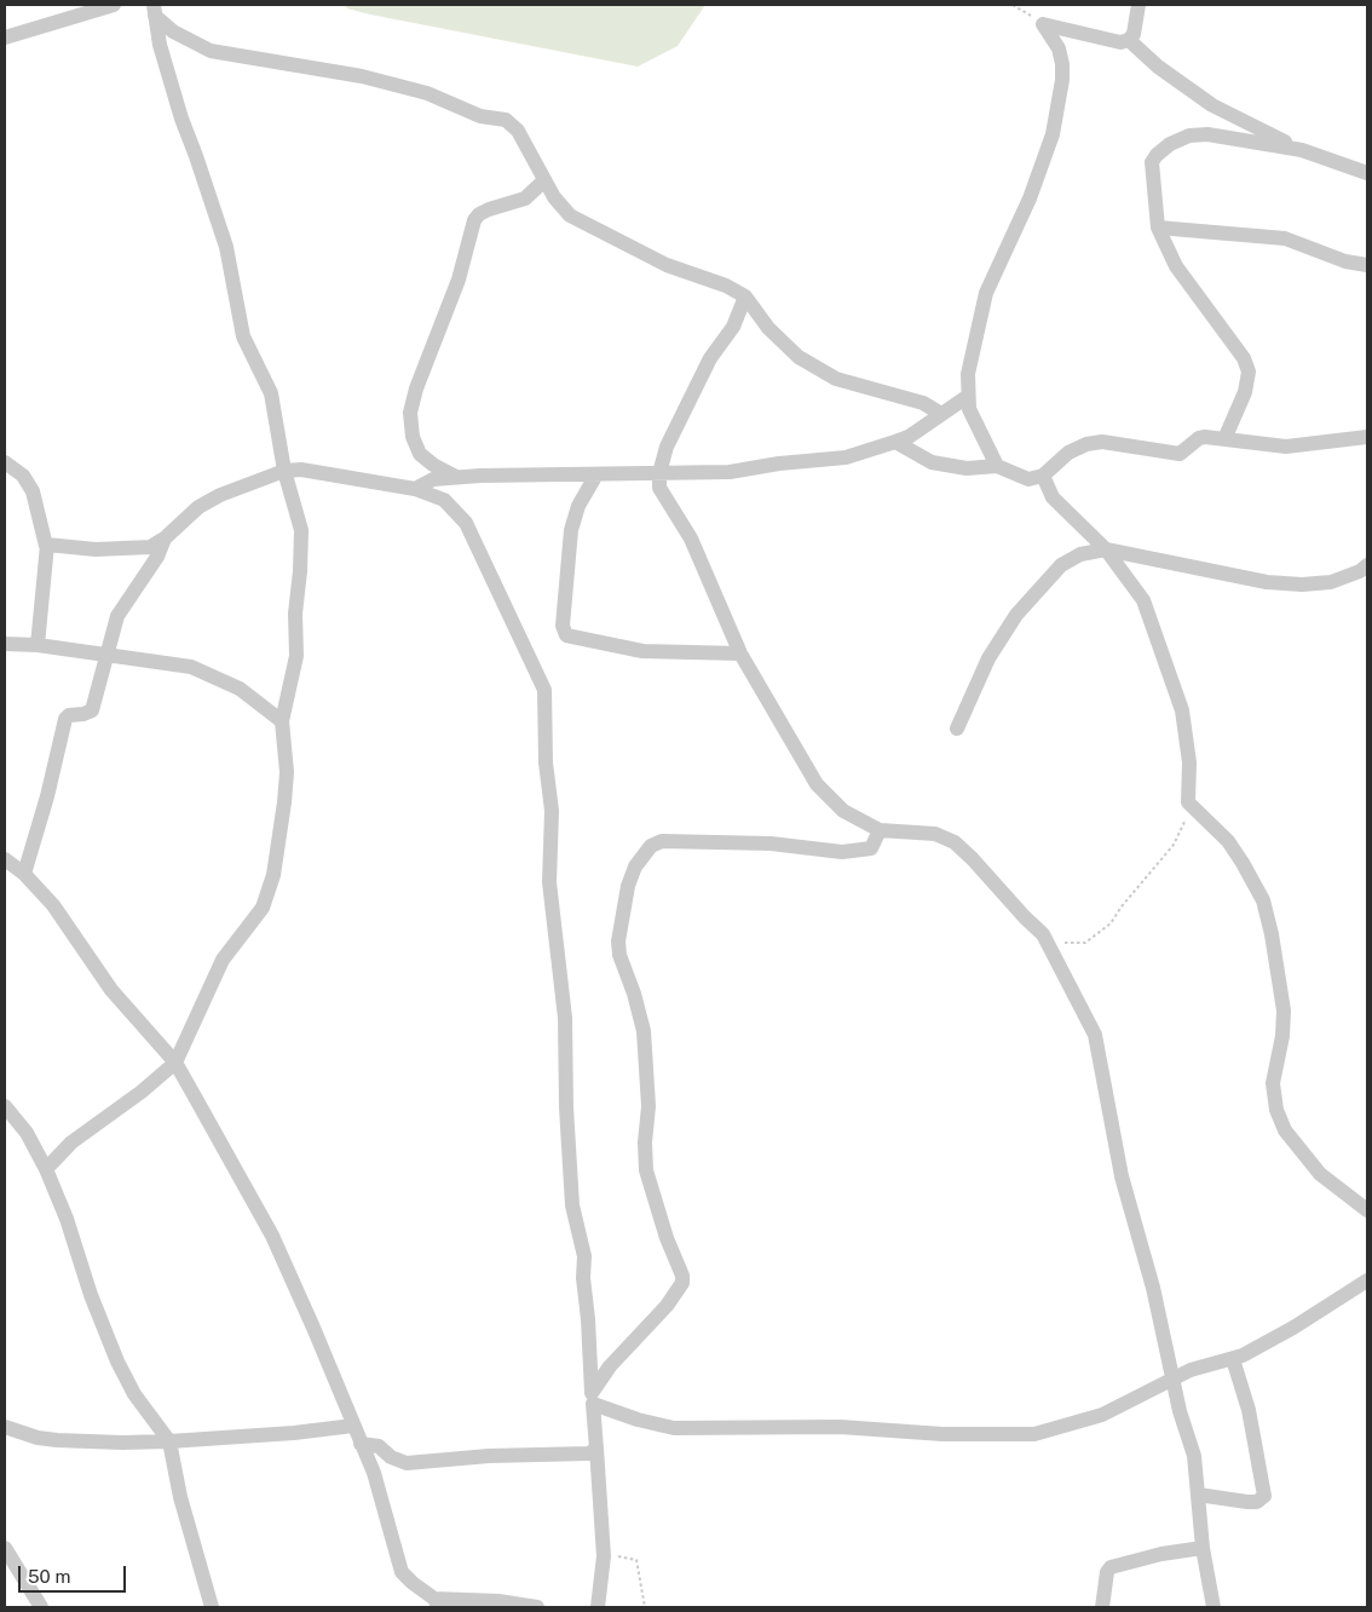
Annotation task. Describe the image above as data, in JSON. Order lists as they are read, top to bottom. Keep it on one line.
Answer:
{"scale_bar":"50 m"}
